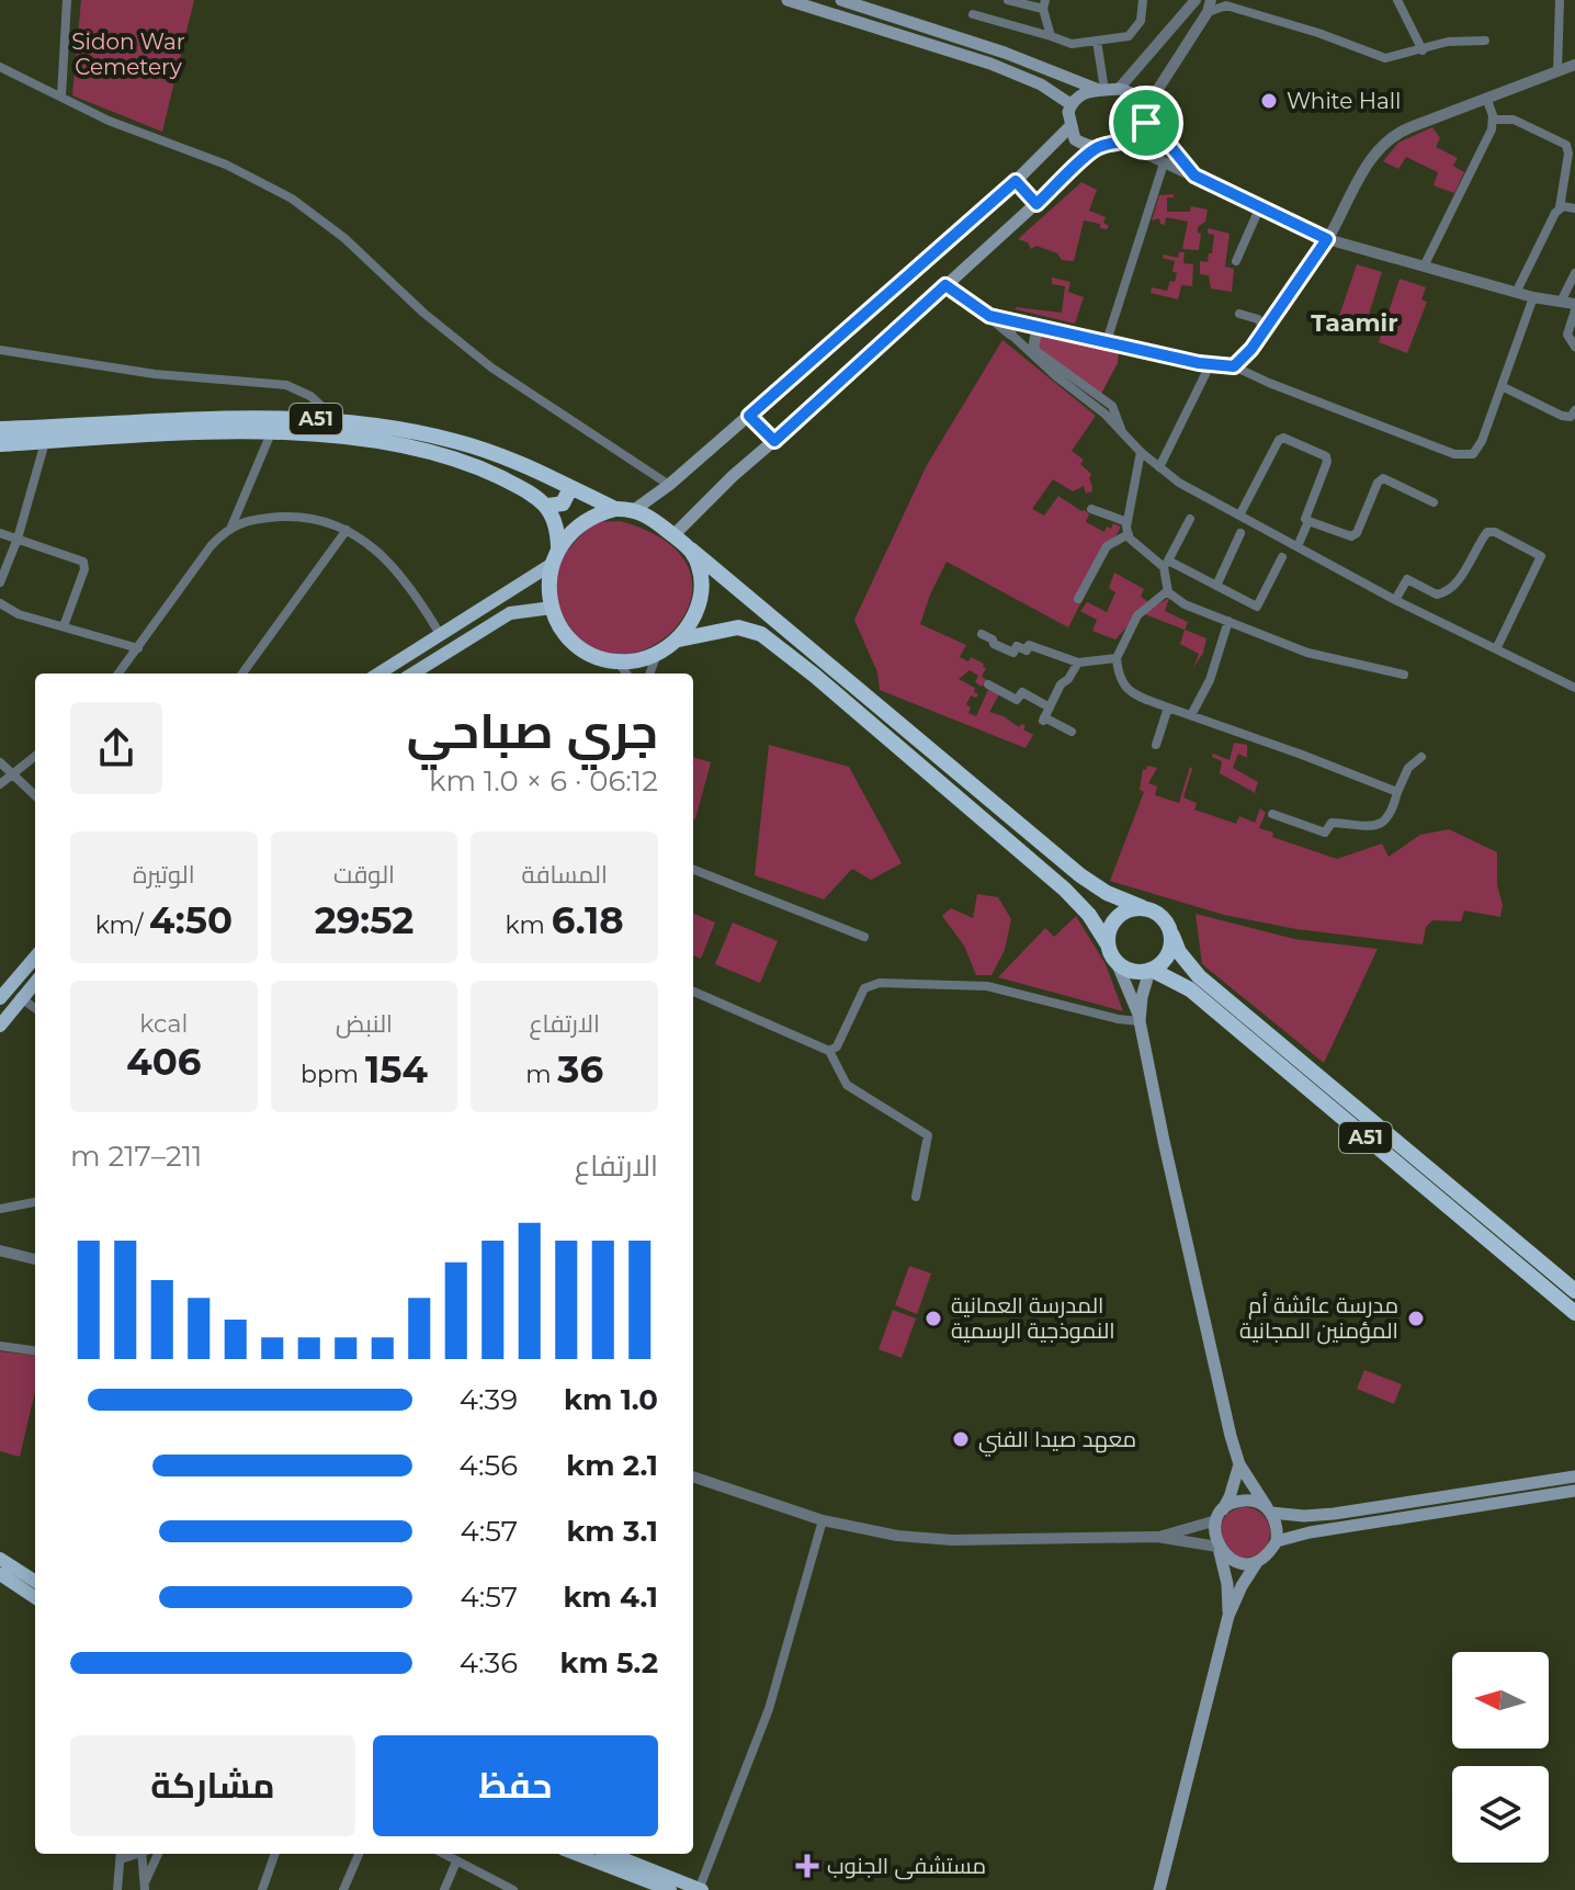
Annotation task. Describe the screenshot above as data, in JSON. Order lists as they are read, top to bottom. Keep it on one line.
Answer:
{"streets":{"highway":["A51"]},"districts":["Taamir"],"parks":["Sidon War Cemetery"],"places":{"other":["White Hall","المدرسة العمانية النموذجية الرسمية","مدرسة عائشة أم المؤمنين المجانية","معهد صيدا الفني"],"health":["مستشفى الجنوب"]},"north":"left","page":{"heading":["جري صباحي","06:12 · 6 × 1.0 km"],"stats":[["المسافة","6.18 km"],["الوقت","29:52"],["الوتيرة","4:50 /km"],["الارتفاع","36 m"],["النبض","154 bpm"],["kcal","406"]],"chart":["الارتفاع","211–217 m"],"list":[{"name":"1.0 km","note":"4:39"},{"name":"2.1 km","note":"4:56"},{"name":"3.1 km","note":"4:57"},{"name":"4.1 km","note":"4:57"},{"name":"5.2 km","note":"4:36"}],"buttons":["حفظ","مشاركة"]}}
